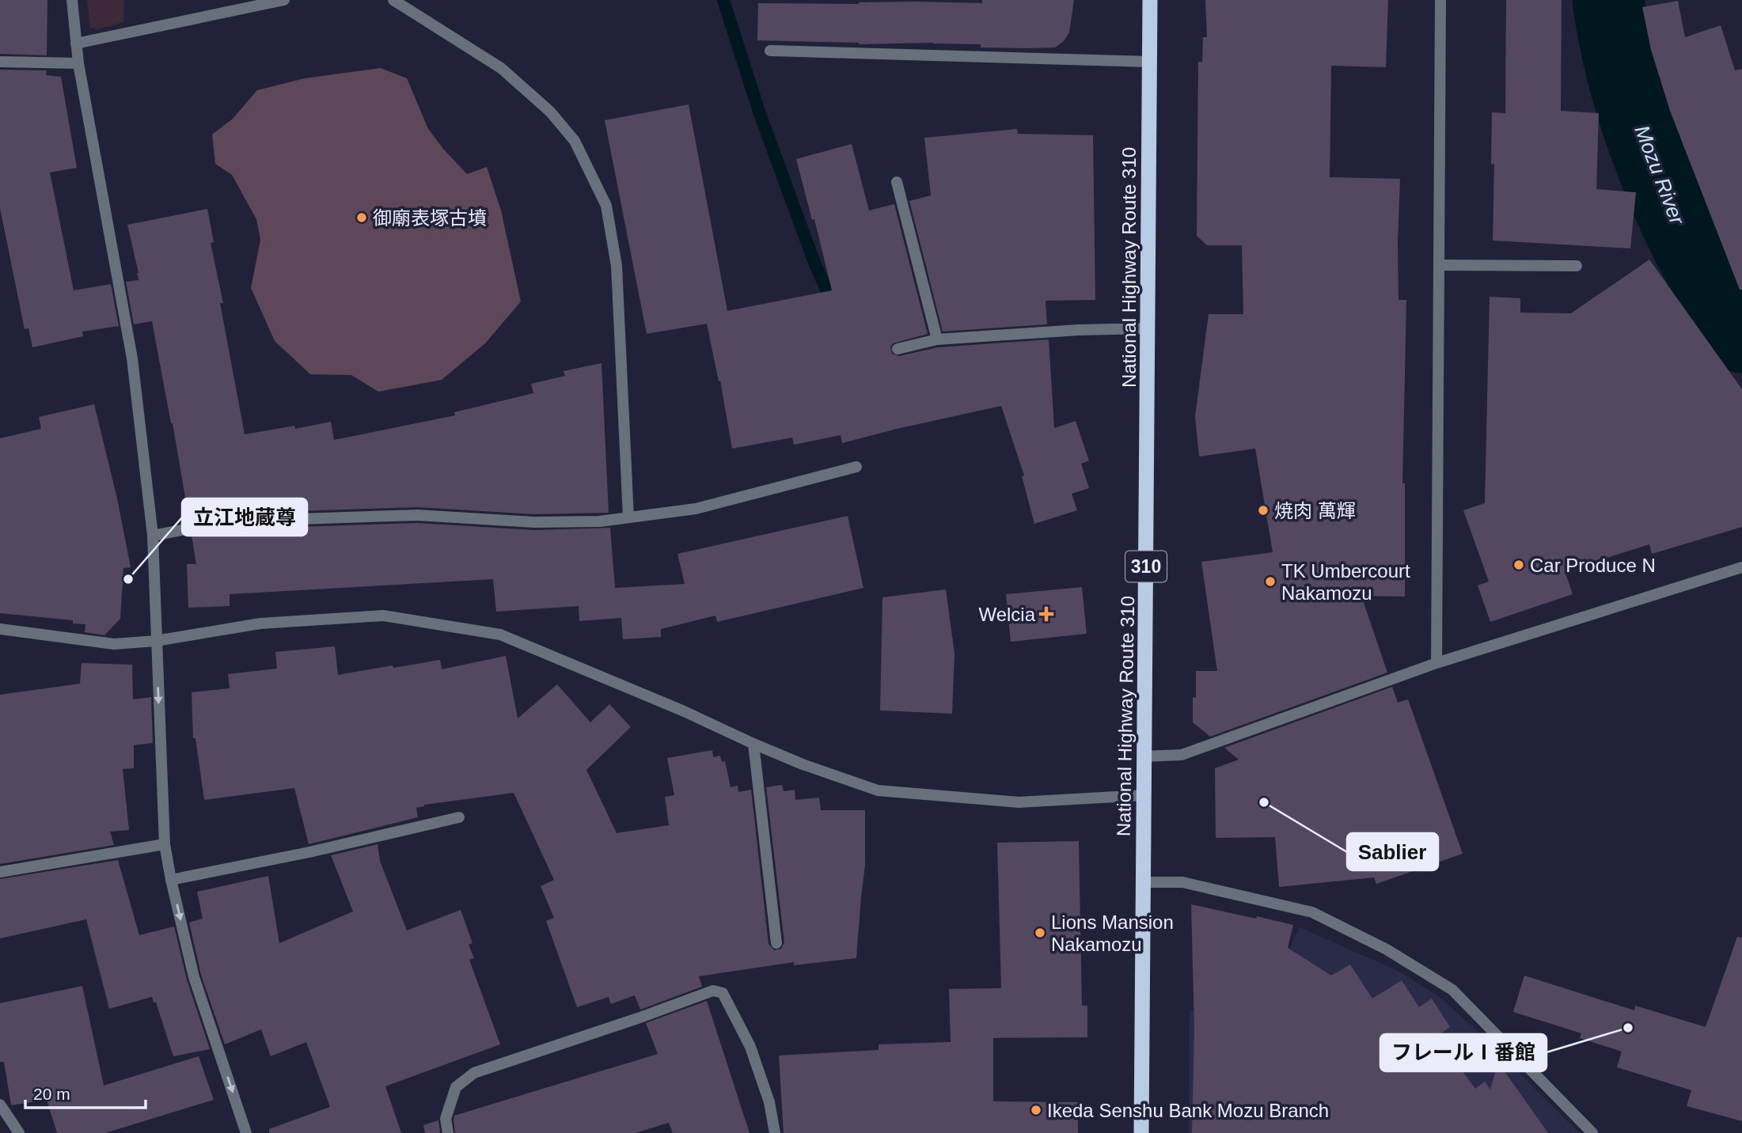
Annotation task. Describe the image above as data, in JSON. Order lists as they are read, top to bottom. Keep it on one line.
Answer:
{"streets":{"highway":["National Highway Route 310","310"]},"water":["Mozu River"],"places":{"other":["御廟表塚古墳","焼肉 萬輝","Car Produce N","立江地蔵尊","TK Umbercourt Nakamozu","Sablier","Lions Mansion Nakamozu","フレールⅠ番館","Ikeda Senshu Bank Mozu Branch"],"health":["Welcia"]},"scale_bar":"20 m"}
